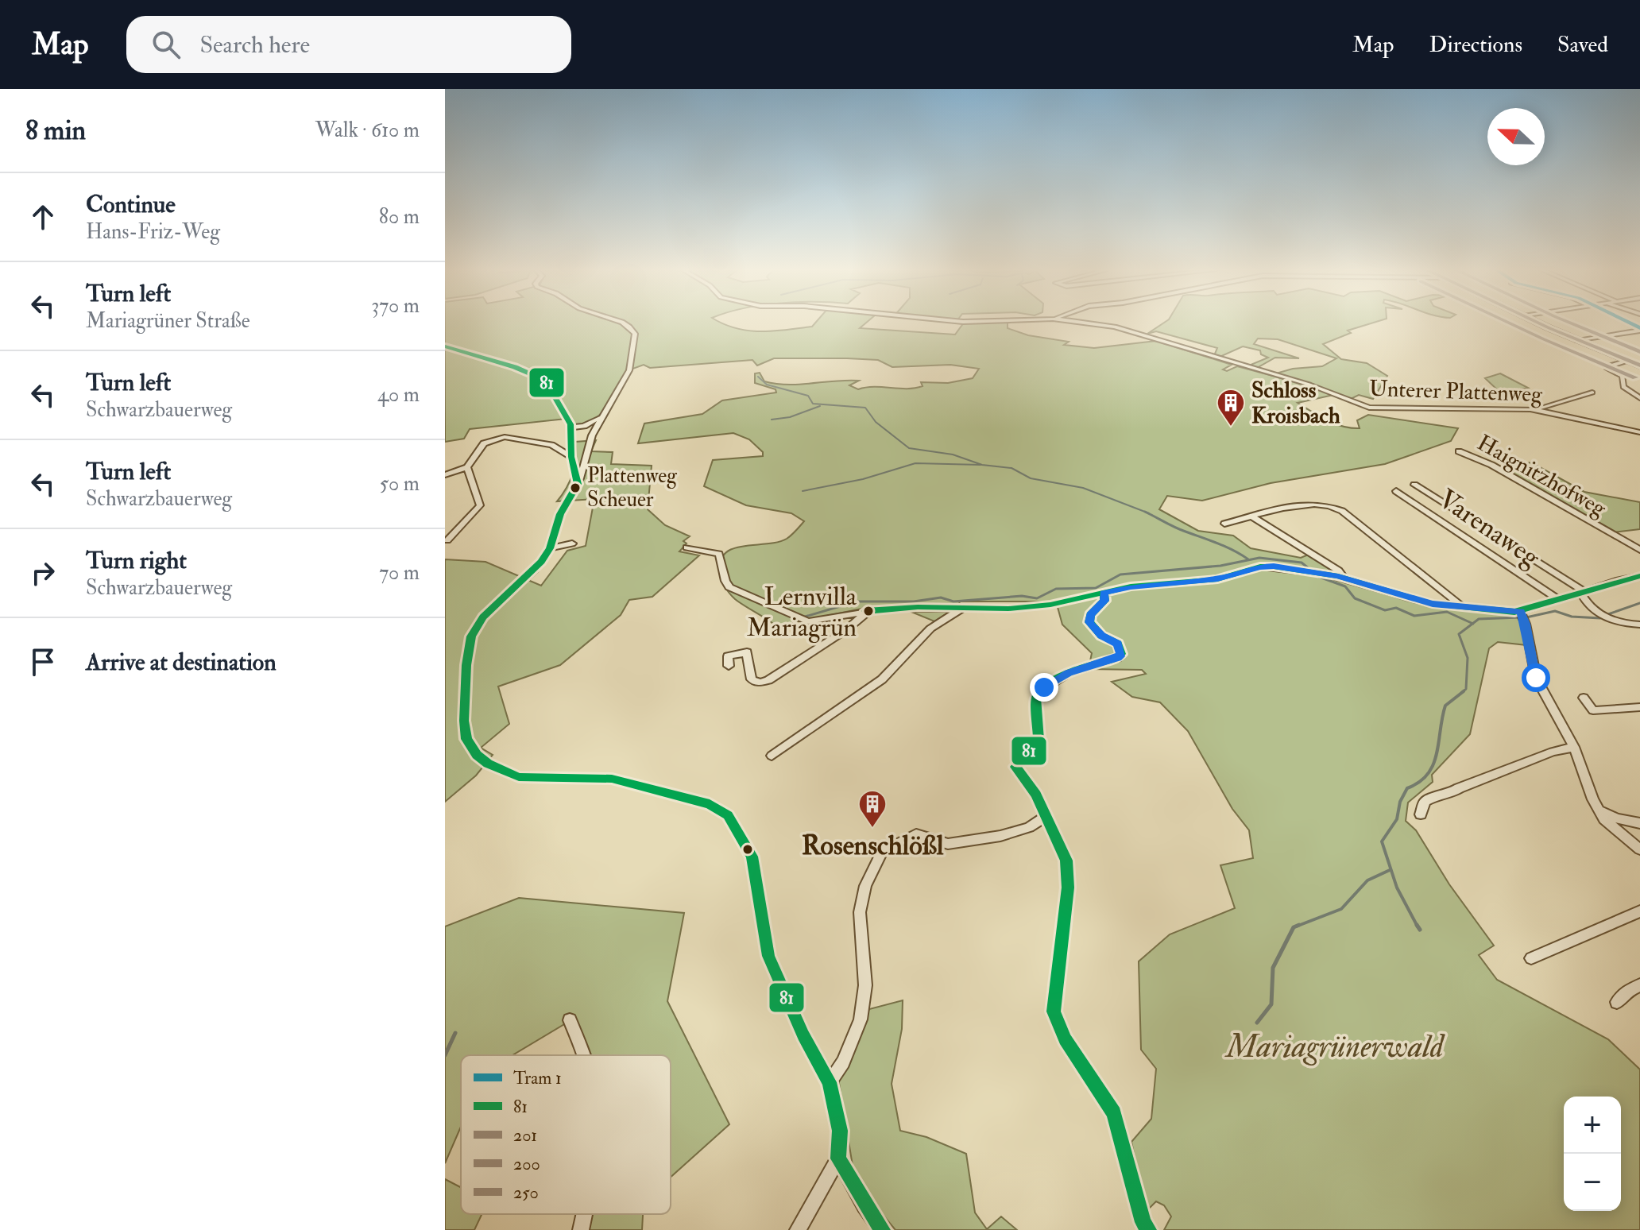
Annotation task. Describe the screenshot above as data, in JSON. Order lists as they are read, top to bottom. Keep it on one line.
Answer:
{"streets":{"street":["Unterer Plattenweg","Haignitzhofweg","Varenaweg"]},"parks":["Mariagrünerwald"],"places":{"building":["Schloss Kroisbach","Rosenschlößl"],"other":["Plattenweg Scheuer","Lernvilla Mariagrün"]},"lines":["tram line 1","transit line 201","transit line 200","transit line 250","transit line 81"],"legend":["Tram 1","81","201","200","250"],"north":"left","page":{"header":"Map","search":"Search here","nav":["Map","Directions","Saved"],"heading":["8 min","Walk · 610 m"],"list":[["Continue","Hans-Friz-Weg","80 m"],["Turn left","Mariagrüner Straße","370 m"],["Turn left","Schwarzbauerweg","40 m"],["Turn left","Schwarzbauerweg","50 m"],["Turn right","Schwarzbauerweg","70 m"],"Arrive at destination"],"map_buttons":["+","−"]}}
